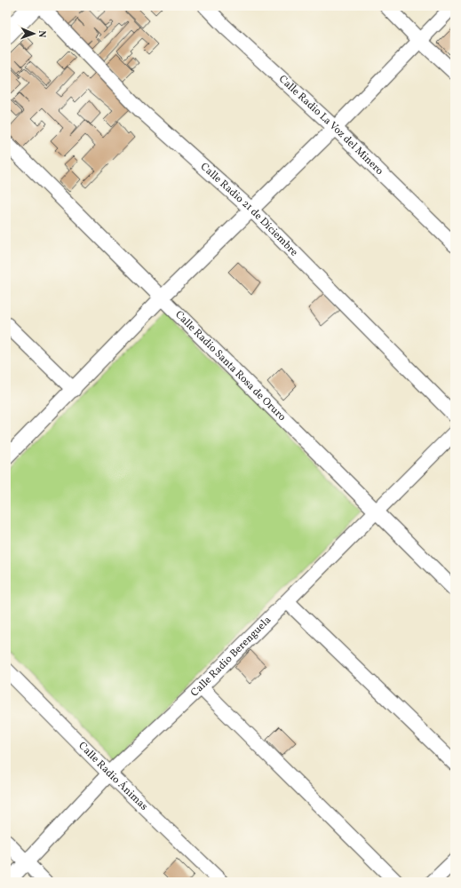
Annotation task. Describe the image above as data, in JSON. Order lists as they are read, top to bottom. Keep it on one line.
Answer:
{"streets":{"street":["Calle Radio La Voz del Minero","Calle Radio 21 de Diciembre","Calle Radio Santa Rosa de Oruro","Calle Radio Berenguela","Calle Radio Ánimas"]},"crossings":[["Calle Radio Santa Rosa de Oruro","Calle Radio Berenguela"],["Calle Radio Berenguela","Calle Radio Ánimas"]],"north":"right"}
